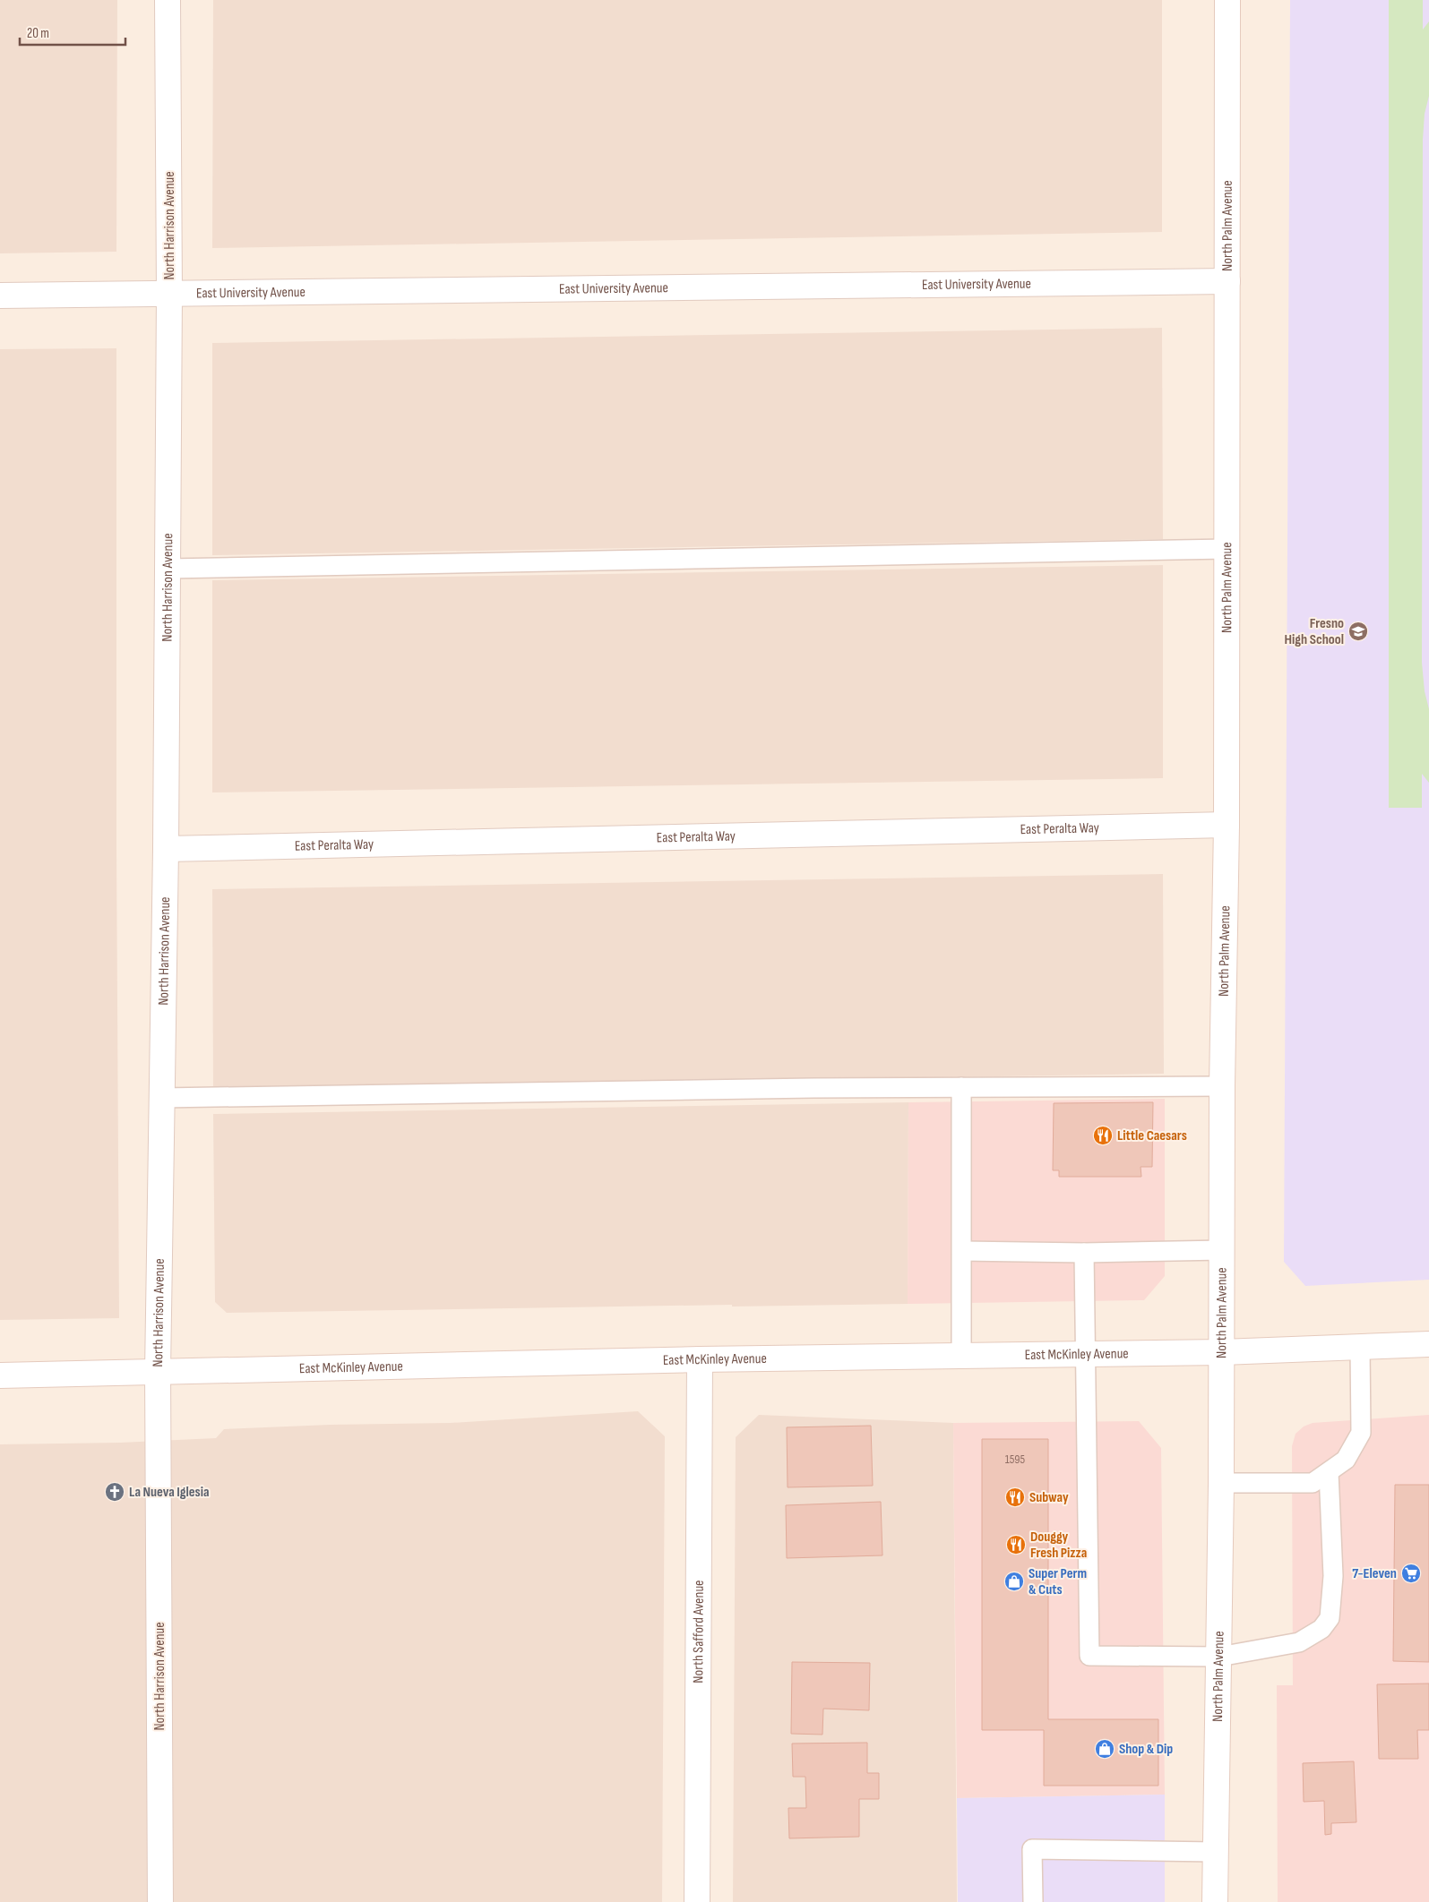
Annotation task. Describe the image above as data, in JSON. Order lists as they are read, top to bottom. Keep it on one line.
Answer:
{"streets":{"street":["North Harrison Avenue","North Palm Avenue","East University Avenue","East Peralta Way","East McKinley Avenue","North Safford Avenue"]},"crossings":[["North Harrison Avenue","East University Avenue"],["North Harrison Avenue","East Peralta Way"],["North Harrison Avenue","East McKinley Avenue"],["North Palm Avenue","East University Avenue"],["North Palm Avenue","East Peralta Way"],["North Palm Avenue","East McKinley Avenue"],["East McKinley Avenue","North Safford Avenue"]],"places":{"school or university":["Fresno High School"],"restaurant":["Little Caesars","Subway","Douggy Fresh Pizza"],"church":["La Nueva Iglesia"],"supermarket":["7-Eleven"],"shop":["Super Perm & Cuts","Shop & Dip"]},"house_numbers":["1595"],"scale_bar":"20 m"}
